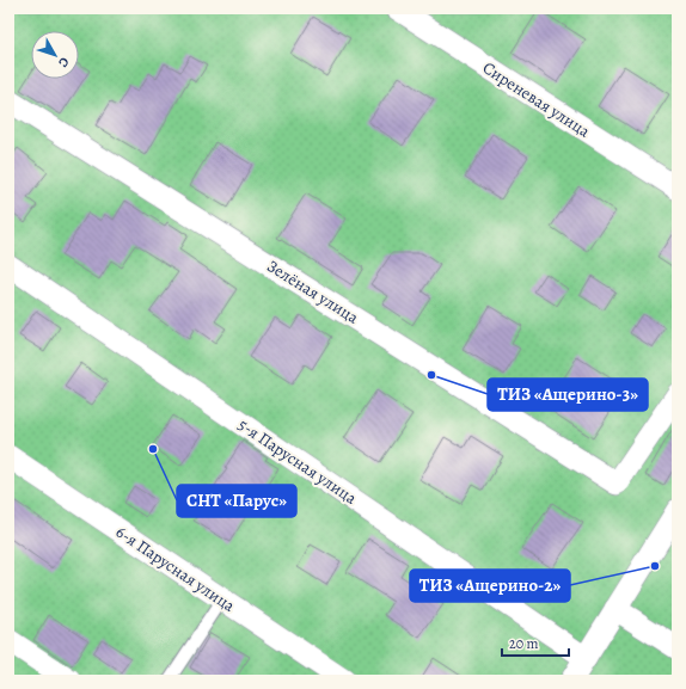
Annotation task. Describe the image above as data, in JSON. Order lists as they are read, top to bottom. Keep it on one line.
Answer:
{"streets":{"street":["Сиреневая улица","Зелёная улица","5-я Парусная улица","6-я Парусная улица"]},"places":["ТИЗ «Ащерино-3»","СНТ «Парус»","ТИЗ «Ащерино-2»"],"scale_bar":"20 m","north":"bottom right"}
